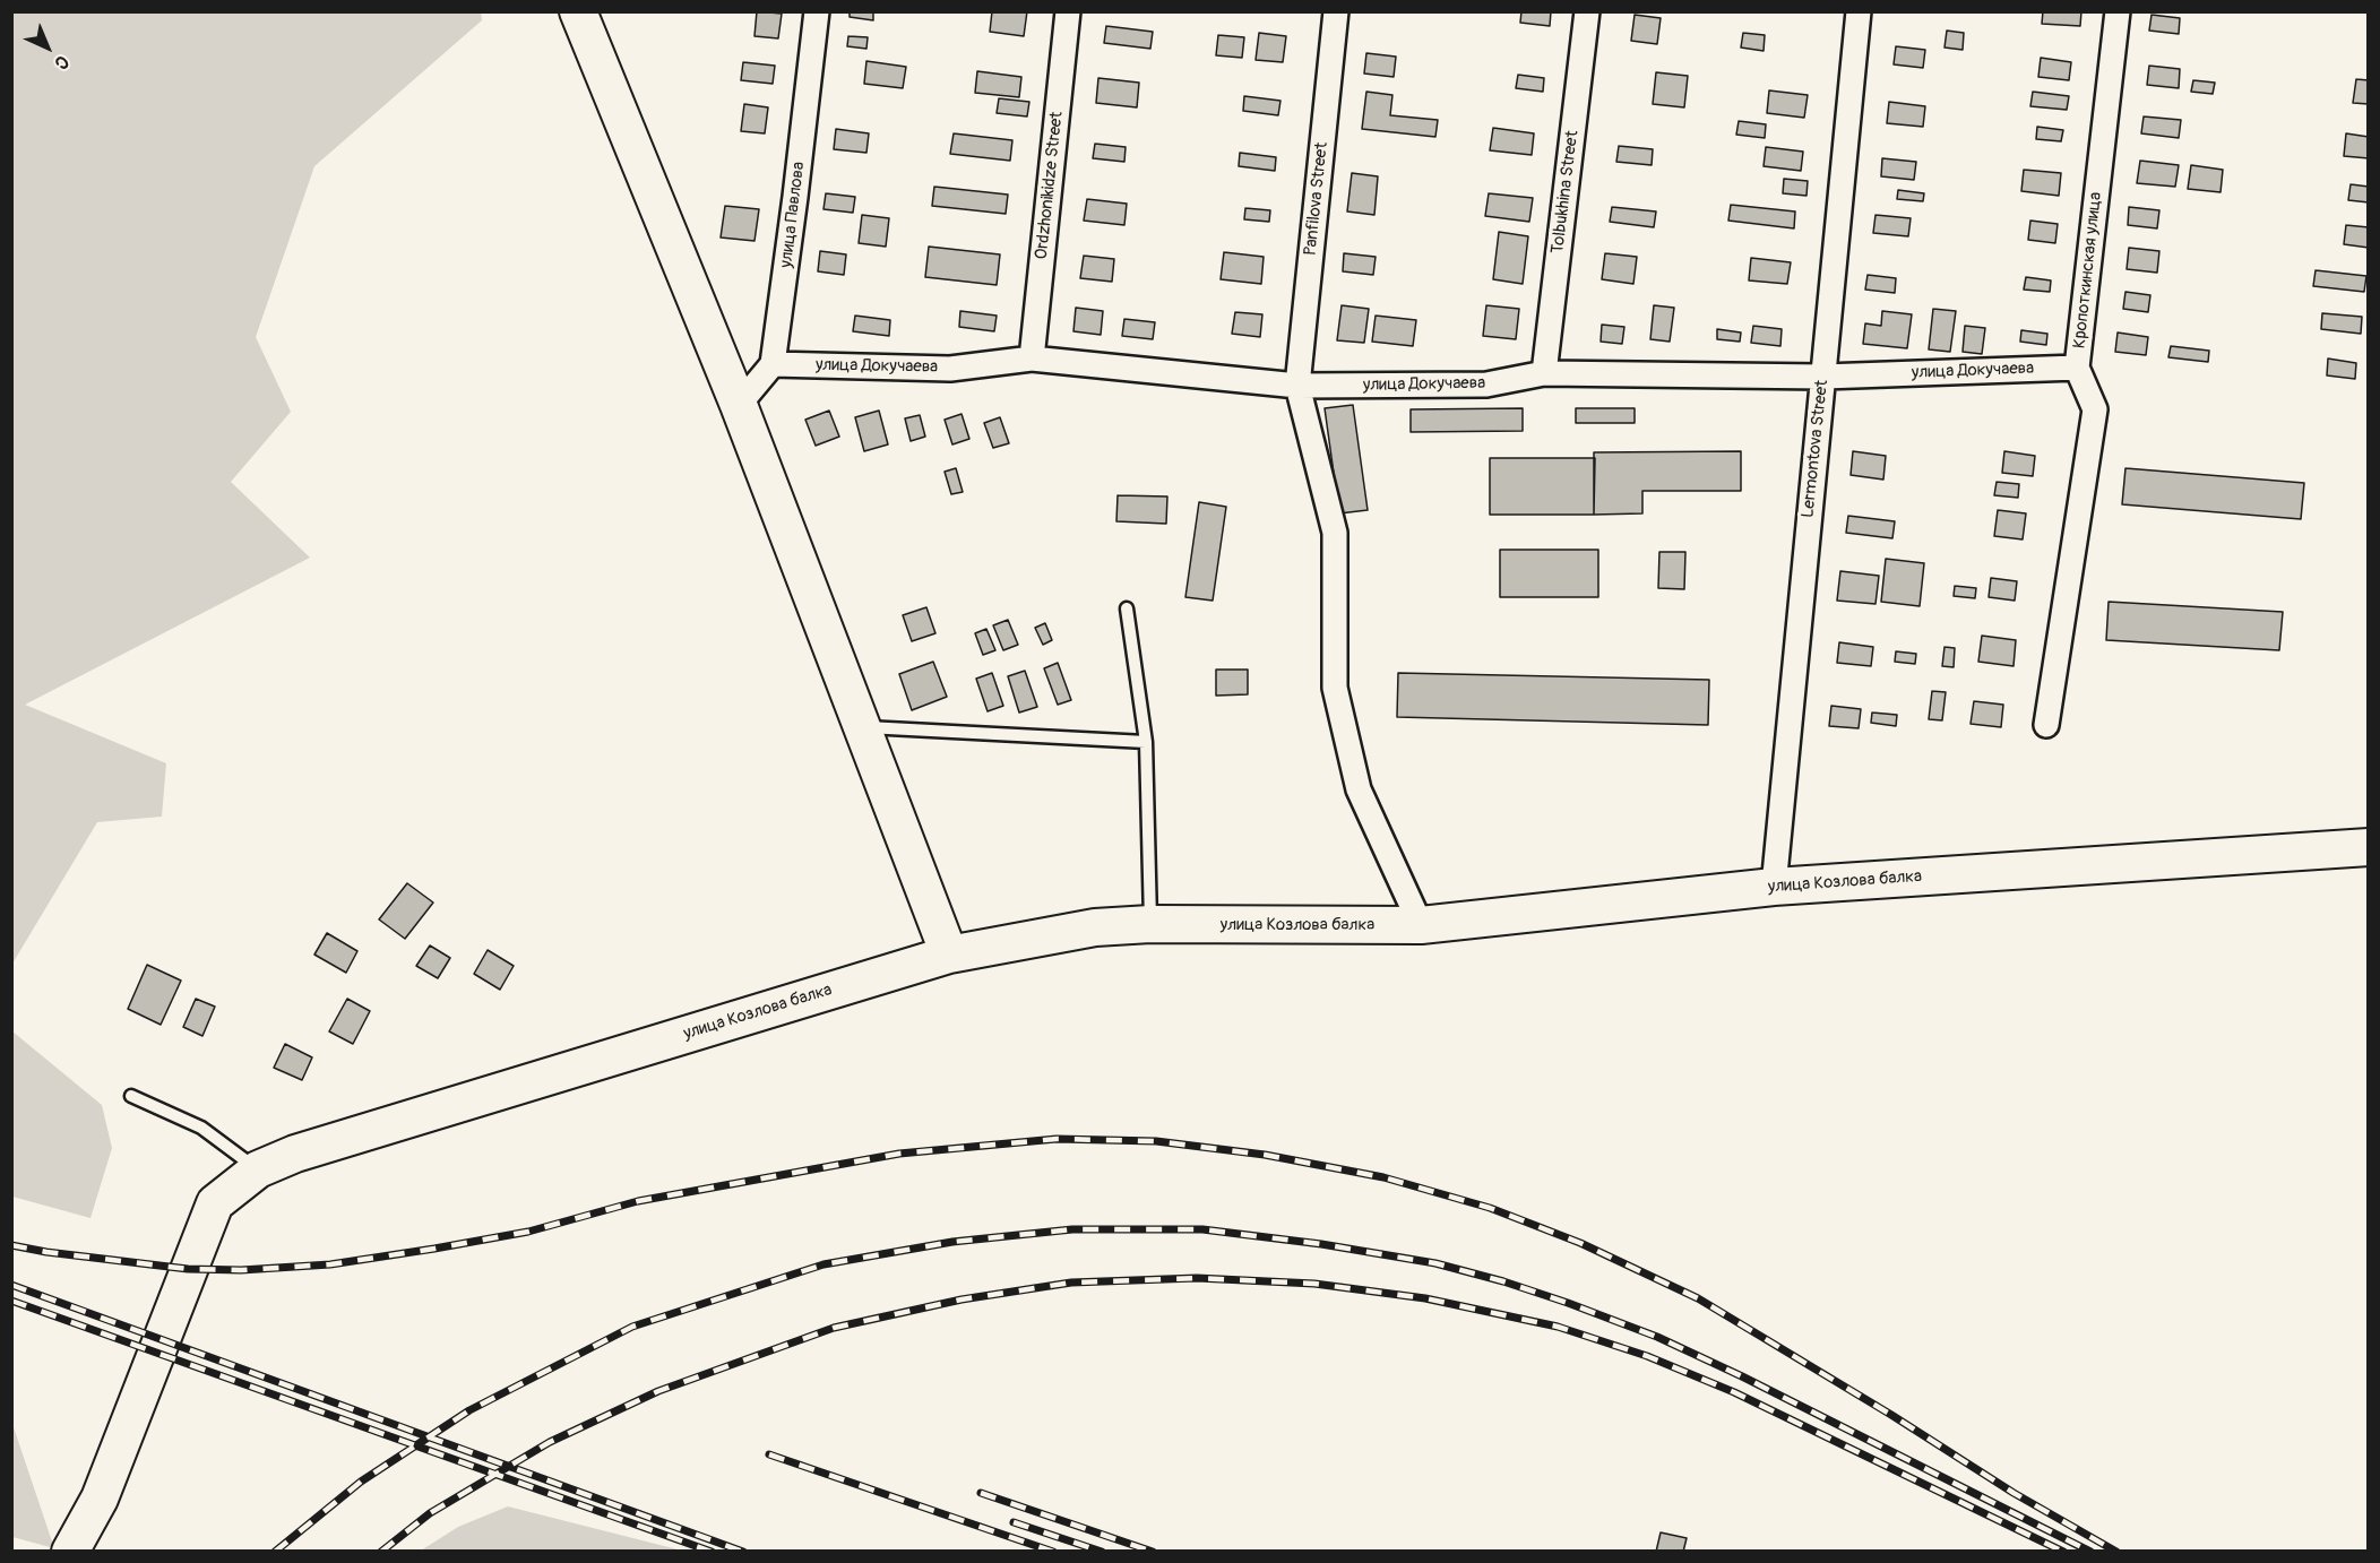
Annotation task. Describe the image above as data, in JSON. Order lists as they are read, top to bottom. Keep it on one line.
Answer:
{"streets":{"main road":["улица Козлова балка"],"street":["Ordzhonikidze Street","Tolbukhina Street","Panfilova Street","улица Павлова","Кропоткинская улица","улица Докучаева","Lermontova Street"]},"crossings":[["Ordzhonikidze Street","улица Докучаева"],["Tolbukhina Street","улица Докучаева"],["Panfilova Street","улица Докучаева"],["улица Павлова","улица Докучаева"],["Кропоткинская улица","улица Докучаева"],["улица Докучаева","Lermontova Street"],["Lermontova Street","улица Козлова балка"]],"north":"bottom right"}
